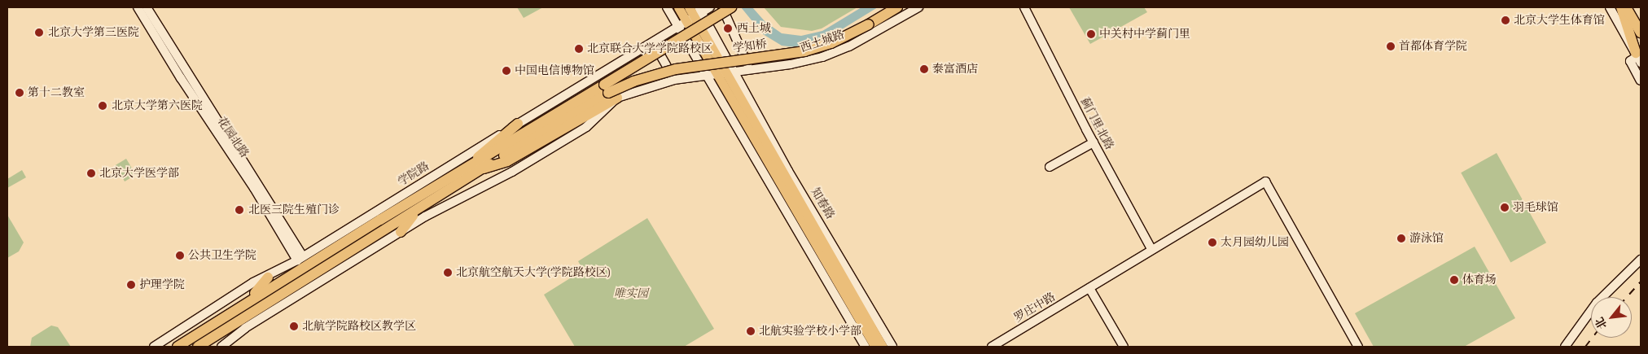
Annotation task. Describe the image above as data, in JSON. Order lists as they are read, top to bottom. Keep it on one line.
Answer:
{"streets":{"highway":["学知桥","学院路"],"main road":["知春路"],"street":["西土城路","蓟门里北路","花园北路","罗庄中路"]},"crossings":[["西土城路","学院路"],["西土城路","知春路"],["学知桥","学院路"],["蓟门里北路","罗庄中路"],["花园北路","学院路"],["学院路","知春路"]],"parks":["唯实园"],"places":["北京大学生体育馆","西土城","北京大学第三医院","中关村中学蓟门里","首都体育学院","北京联合大学学院路校区","泰富酒店","中国电信博物馆","第十二教室","北京大学第六医院","北京大学医学部","羽毛球馆","北医三院生殖门诊","游泳馆","太月园幼儿园","公共卫生学院","北京航空航天大学(学院路校区)","体育场","护理学院","北航学院路校区教学区","北航实验学校小学部"],"north":"bottom left"}
